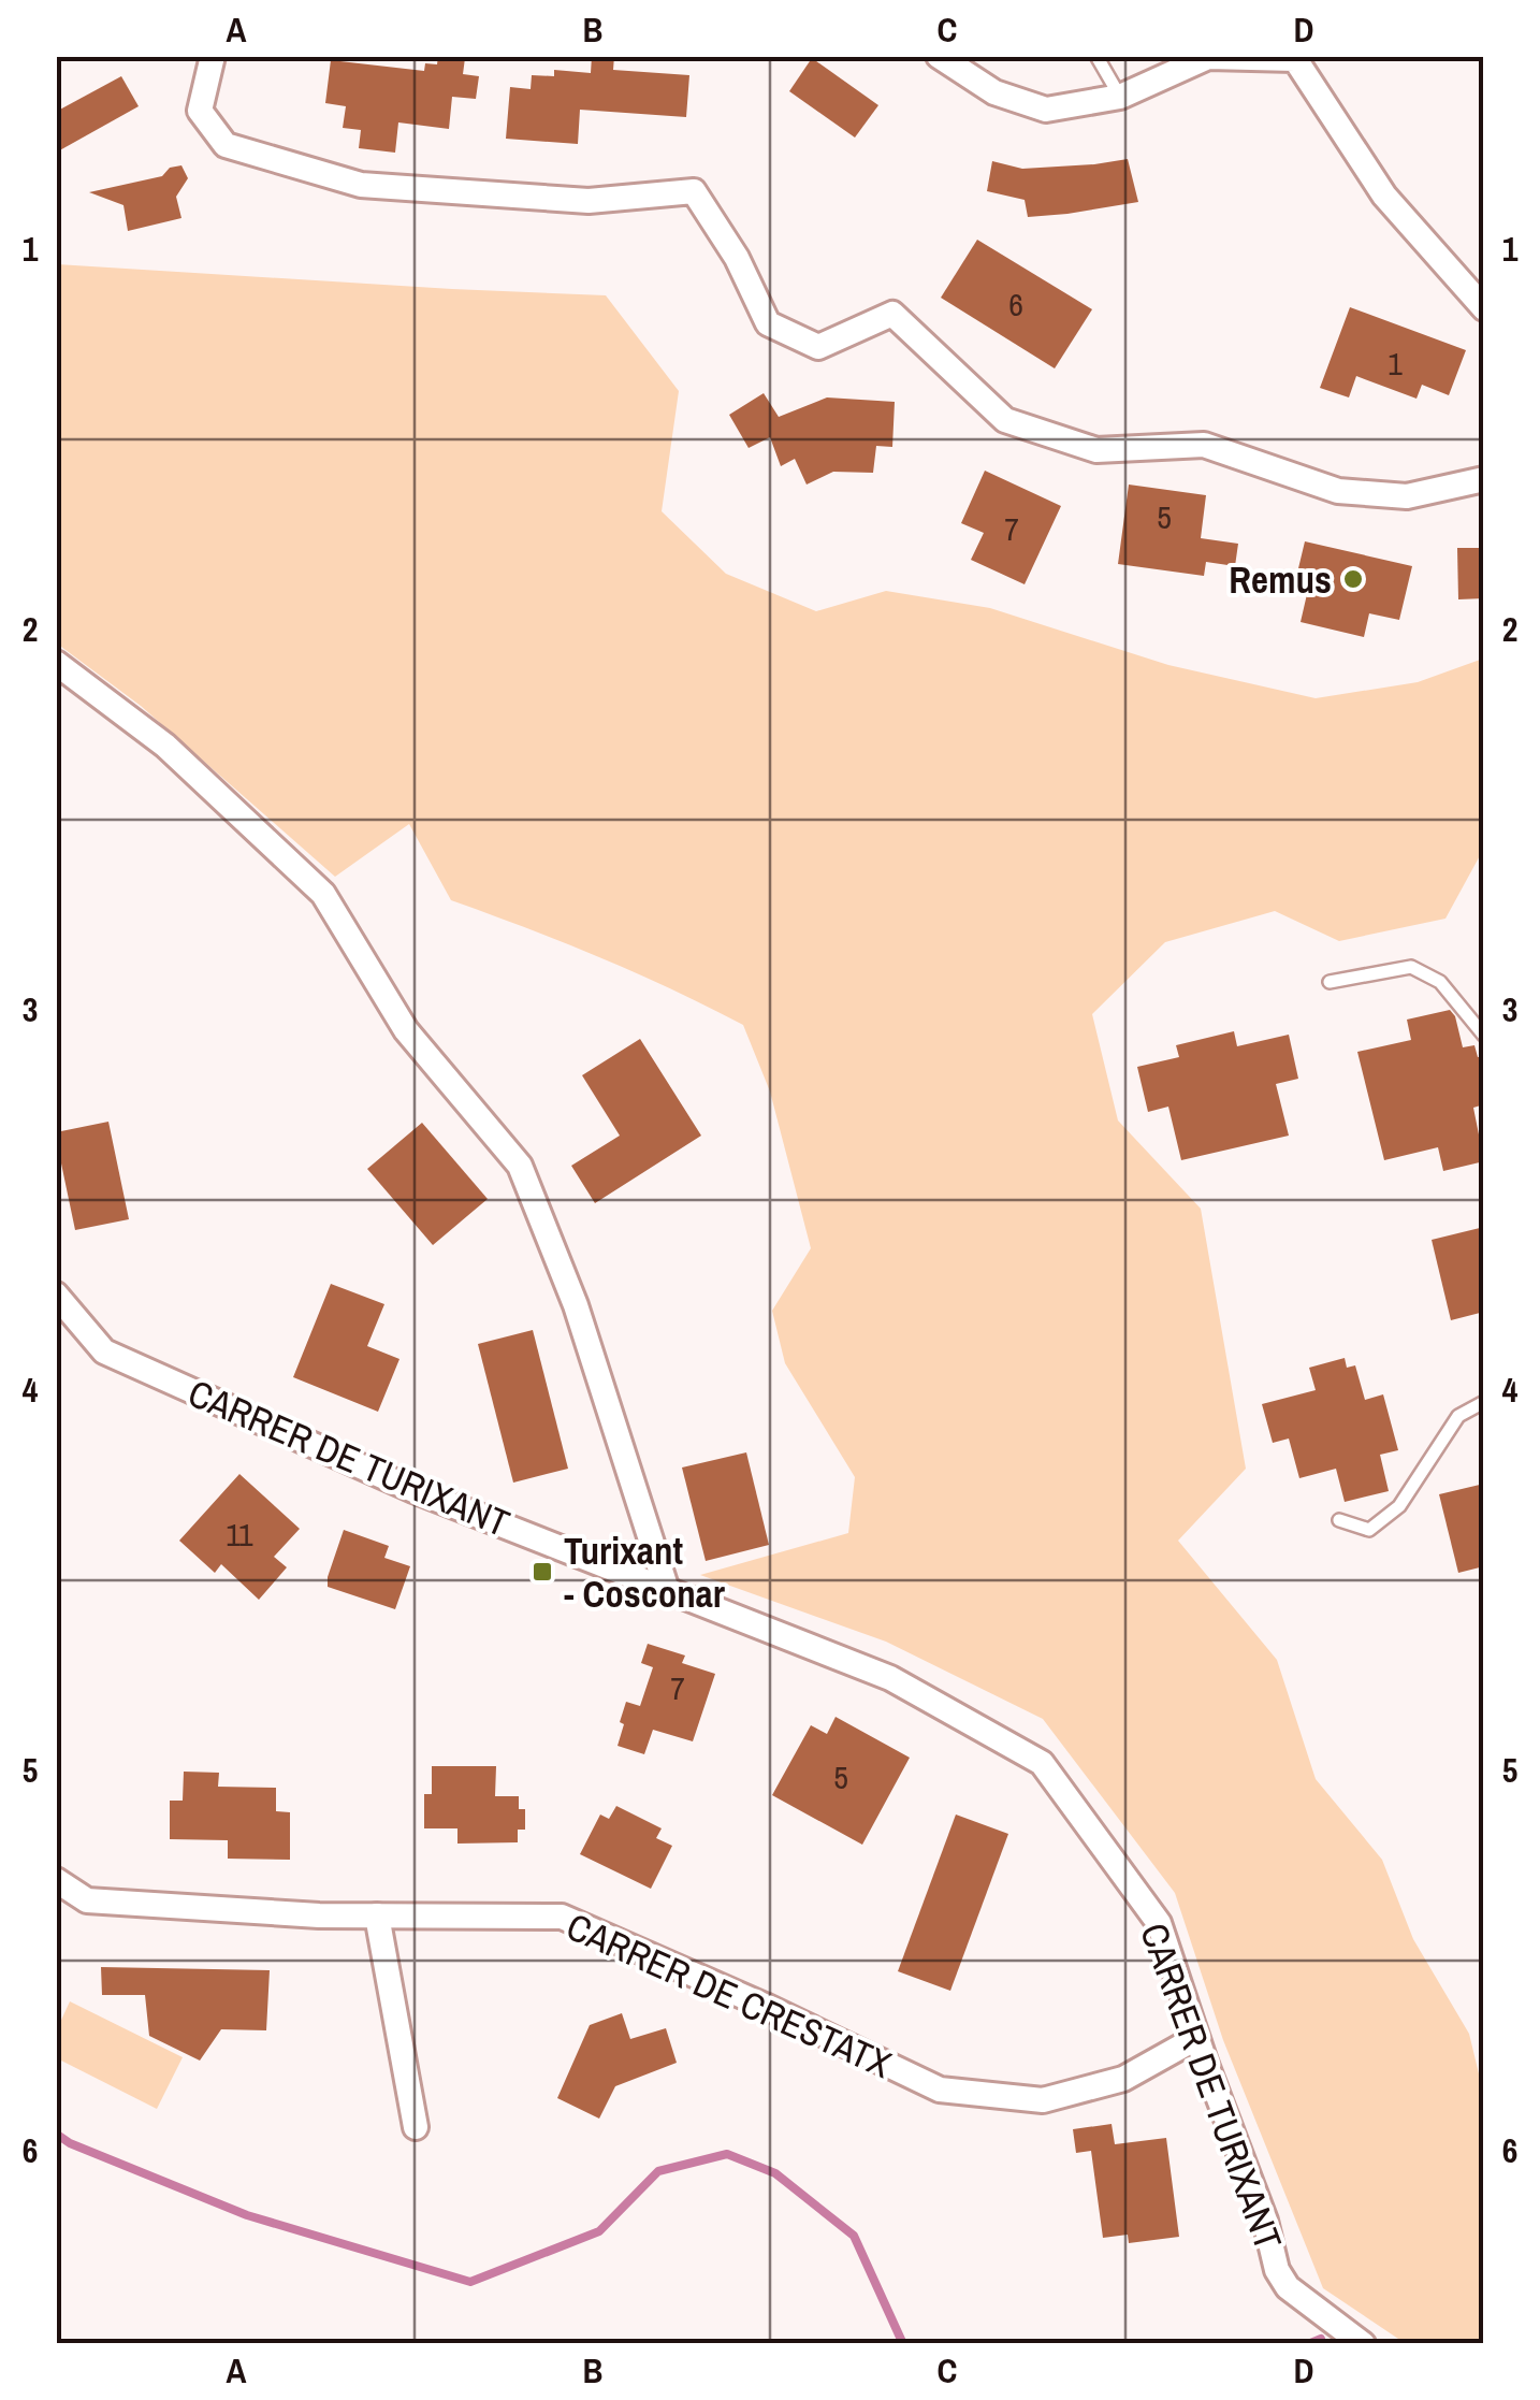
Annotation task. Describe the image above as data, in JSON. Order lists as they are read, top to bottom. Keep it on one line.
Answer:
{"streets":{"street":["CARRER DE TURIXANT","CARRER DE CRESTATX"]},"crossings":[["CARRER DE TURIXANT","CARRER DE CRESTATX"]],"places":{"other":["Remus"],"transit":["Turixant - Cosconar"]},"house_numbers":["6","1","5","7","11","7","5"],"grid":{"columns":["A","B","C","D"],"rows":["1","2","3","4","5","6"]}}
